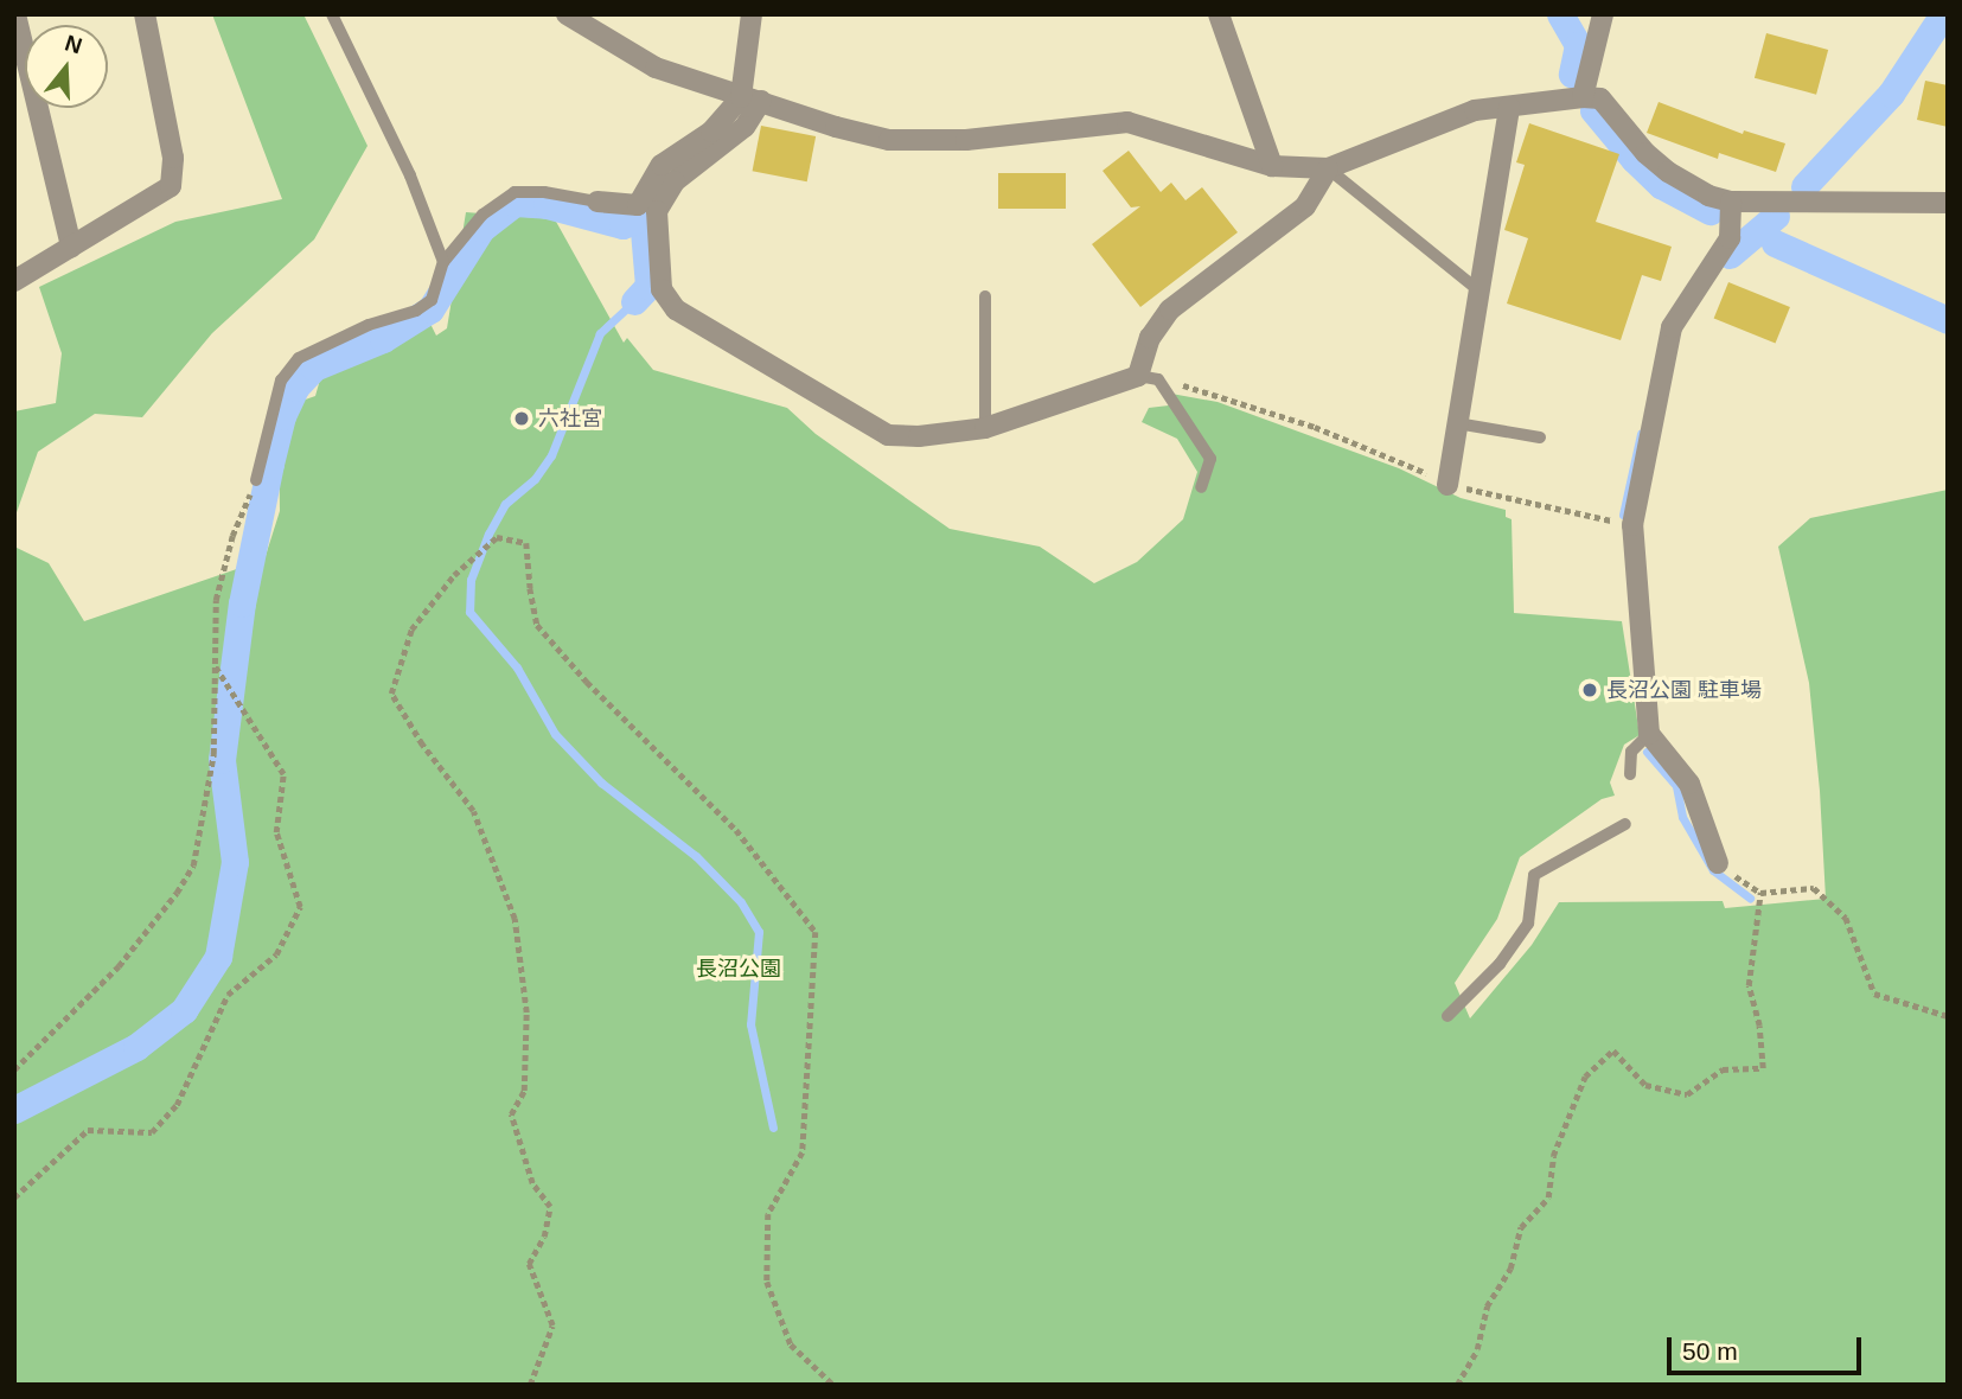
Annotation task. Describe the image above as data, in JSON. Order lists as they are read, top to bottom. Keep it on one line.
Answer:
{"parks":["長沼公園"],"places":["六社宮","長沼公園 駐車場"],"scale_bar":"50 m","north":"top"}
